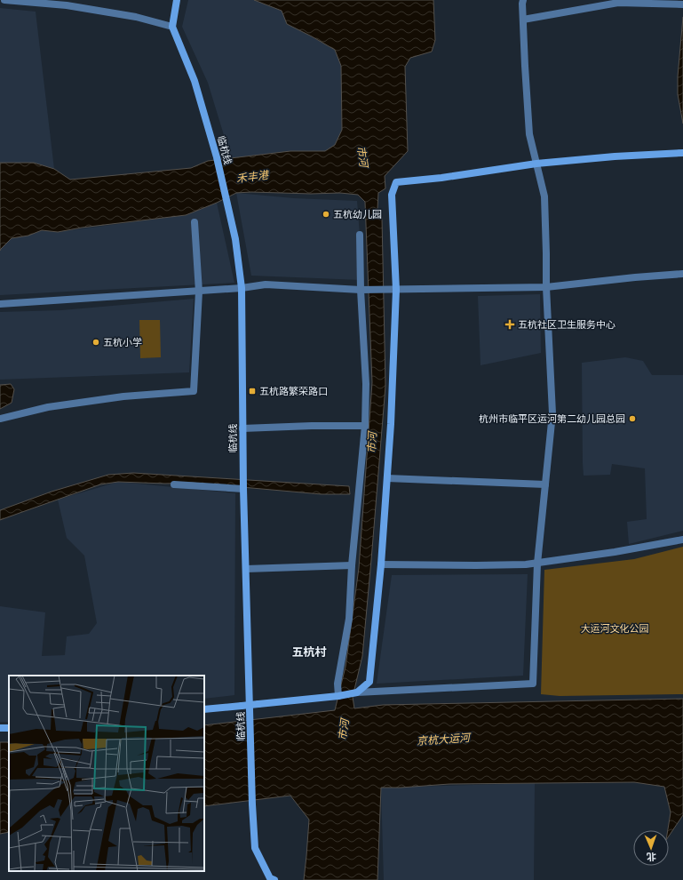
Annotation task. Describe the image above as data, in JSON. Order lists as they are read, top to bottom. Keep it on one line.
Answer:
{"streets":{"street":["临杭线"]},"districts":["五杭村"],"water":["市河","禾丰港","京杭大运河"],"parks":["大运河文化公园"],"places":{"other":["五杭幼儿园","五杭小学","杭州市临平区运河第二幼儿园总园"],"health":["五杭社区卫生服务中心"],"transit":["五杭路繁荣路口"]},"north":"bottom"}
